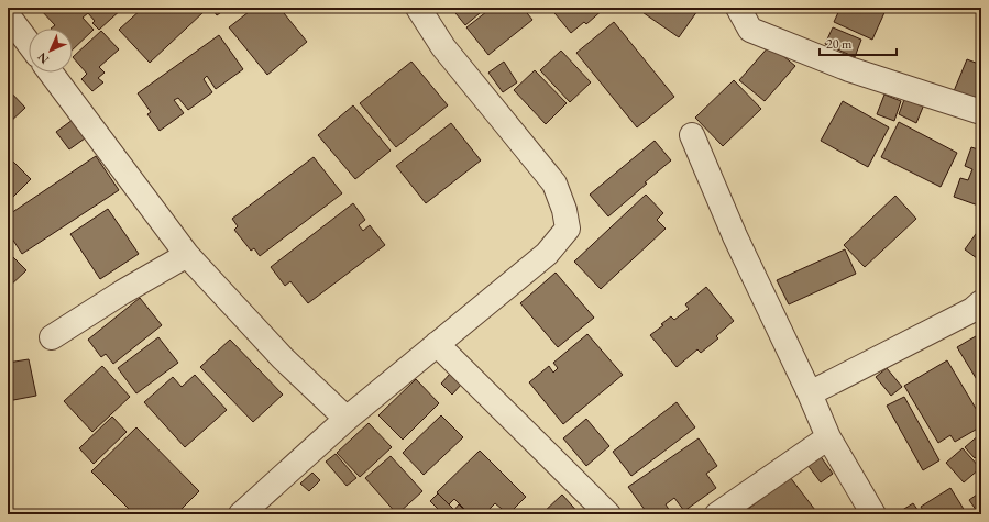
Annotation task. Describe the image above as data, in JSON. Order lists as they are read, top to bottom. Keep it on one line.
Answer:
{"scale_bar":"20 m","north":"bottom left"}
